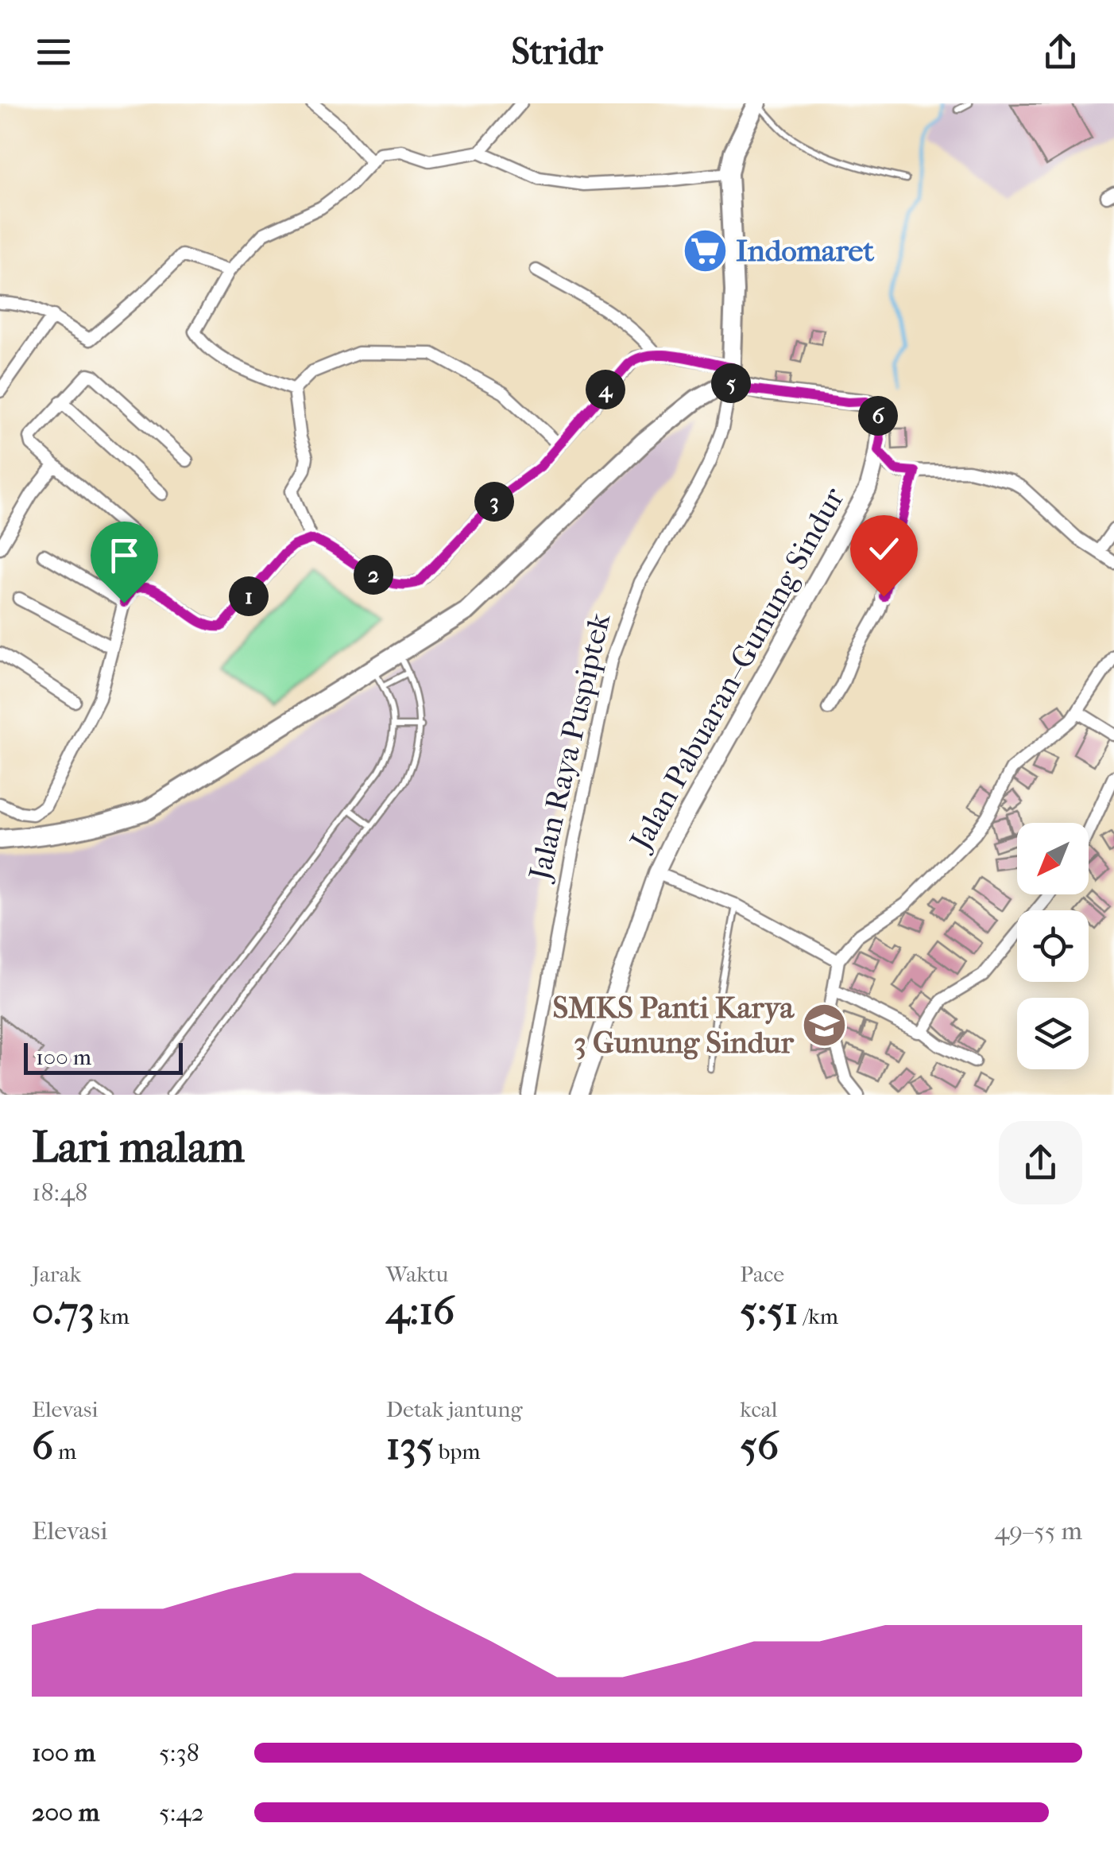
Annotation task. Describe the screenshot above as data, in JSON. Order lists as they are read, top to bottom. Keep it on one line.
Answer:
{"streets":{"main road":["Jalan Raya Puspiptek"],"street":["Jalan Pabuaran–Gunung Sindur"]},"crossings":[["Jalan Pabuaran–Gunung Sindur","Jalan Raya Puspiptek"]],"places":{"supermarket":["Indomaret"],"school or university":["SMKS Panti Karya 3 Gunung Sindur"]},"scale_bar":"100 m","north":"bottom left","page":{"header":"Stridr","pins":["5","4","6","3","2","1"],"scale":"100 m","heading":["Lari malam","18:48"],"stats":[["Jarak","0.73 km"],["Waktu","4:16"],["Pace","5:51 /km"],["Elevasi","6 m"],["Detak jantung","135 bpm"],["kcal","56"]],"chart":["Elevasi","49–55 m"],"list":[{"name":"100 m","note":"5:38"},{"name":"200 m","note":"5:42"}]}}
